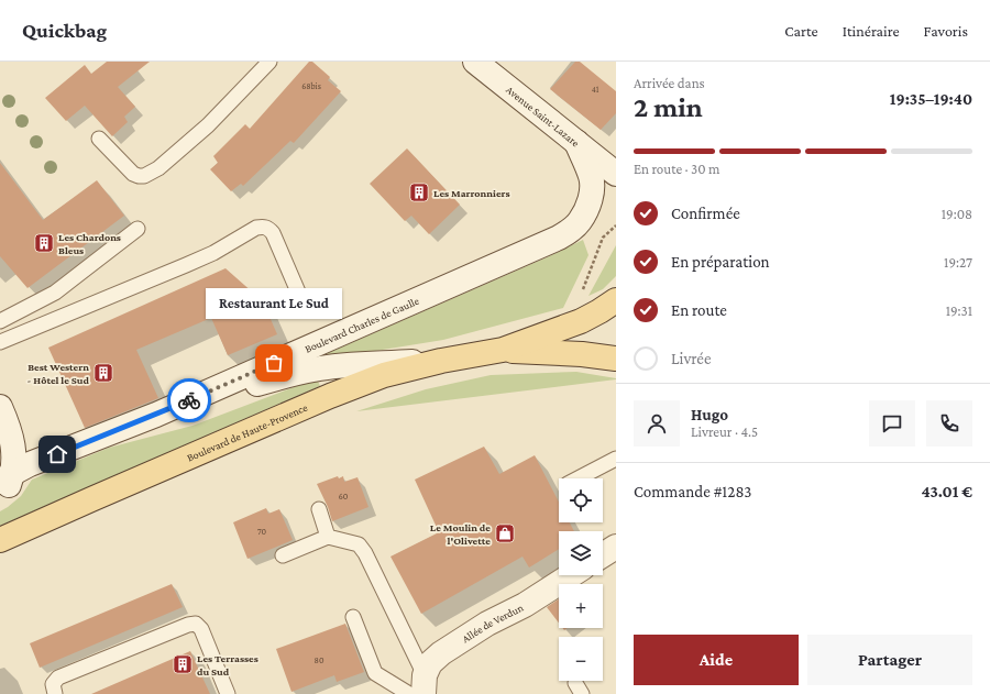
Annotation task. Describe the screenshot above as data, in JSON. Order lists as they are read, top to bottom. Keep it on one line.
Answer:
{"streets":{"main road":["Boulevard de Haute-Provence"],"street":["Avenue Saint-Lazare","Boulevard Charles de Gaulle","Allée de Verdun"]},"crossings":[["Avenue Saint-Lazare","Boulevard Charles de Gaulle"]],"places":{"building":["Les Marronniers","Les Chardons Bleus","Best Western - Hôtel le Sud","Les Terrasses du Sud"],"other":["Restaurant Le Sud"],"shop":["Le Moulin de l'Olivette"]},"house_numbers":["68bis","41","60","70","80"],"page":{"header":"Quickbag","nav":["Carte","Itinéraire","Favoris"],"heading":["2 min","Arrivée dans","19:35–19:40"],"panel":["Hugo","Livreur · 4.5","Commande #1283","43.01 €"],"bar":"En route · 30 m","list":[["Confirmée","19:08"],["En préparation","19:27"],["En route","19:31"],"Livrée"],"bubble":"Restaurant Le Sud","map_buttons":["+","−"],"buttons":["Aide","Partager"]}}
